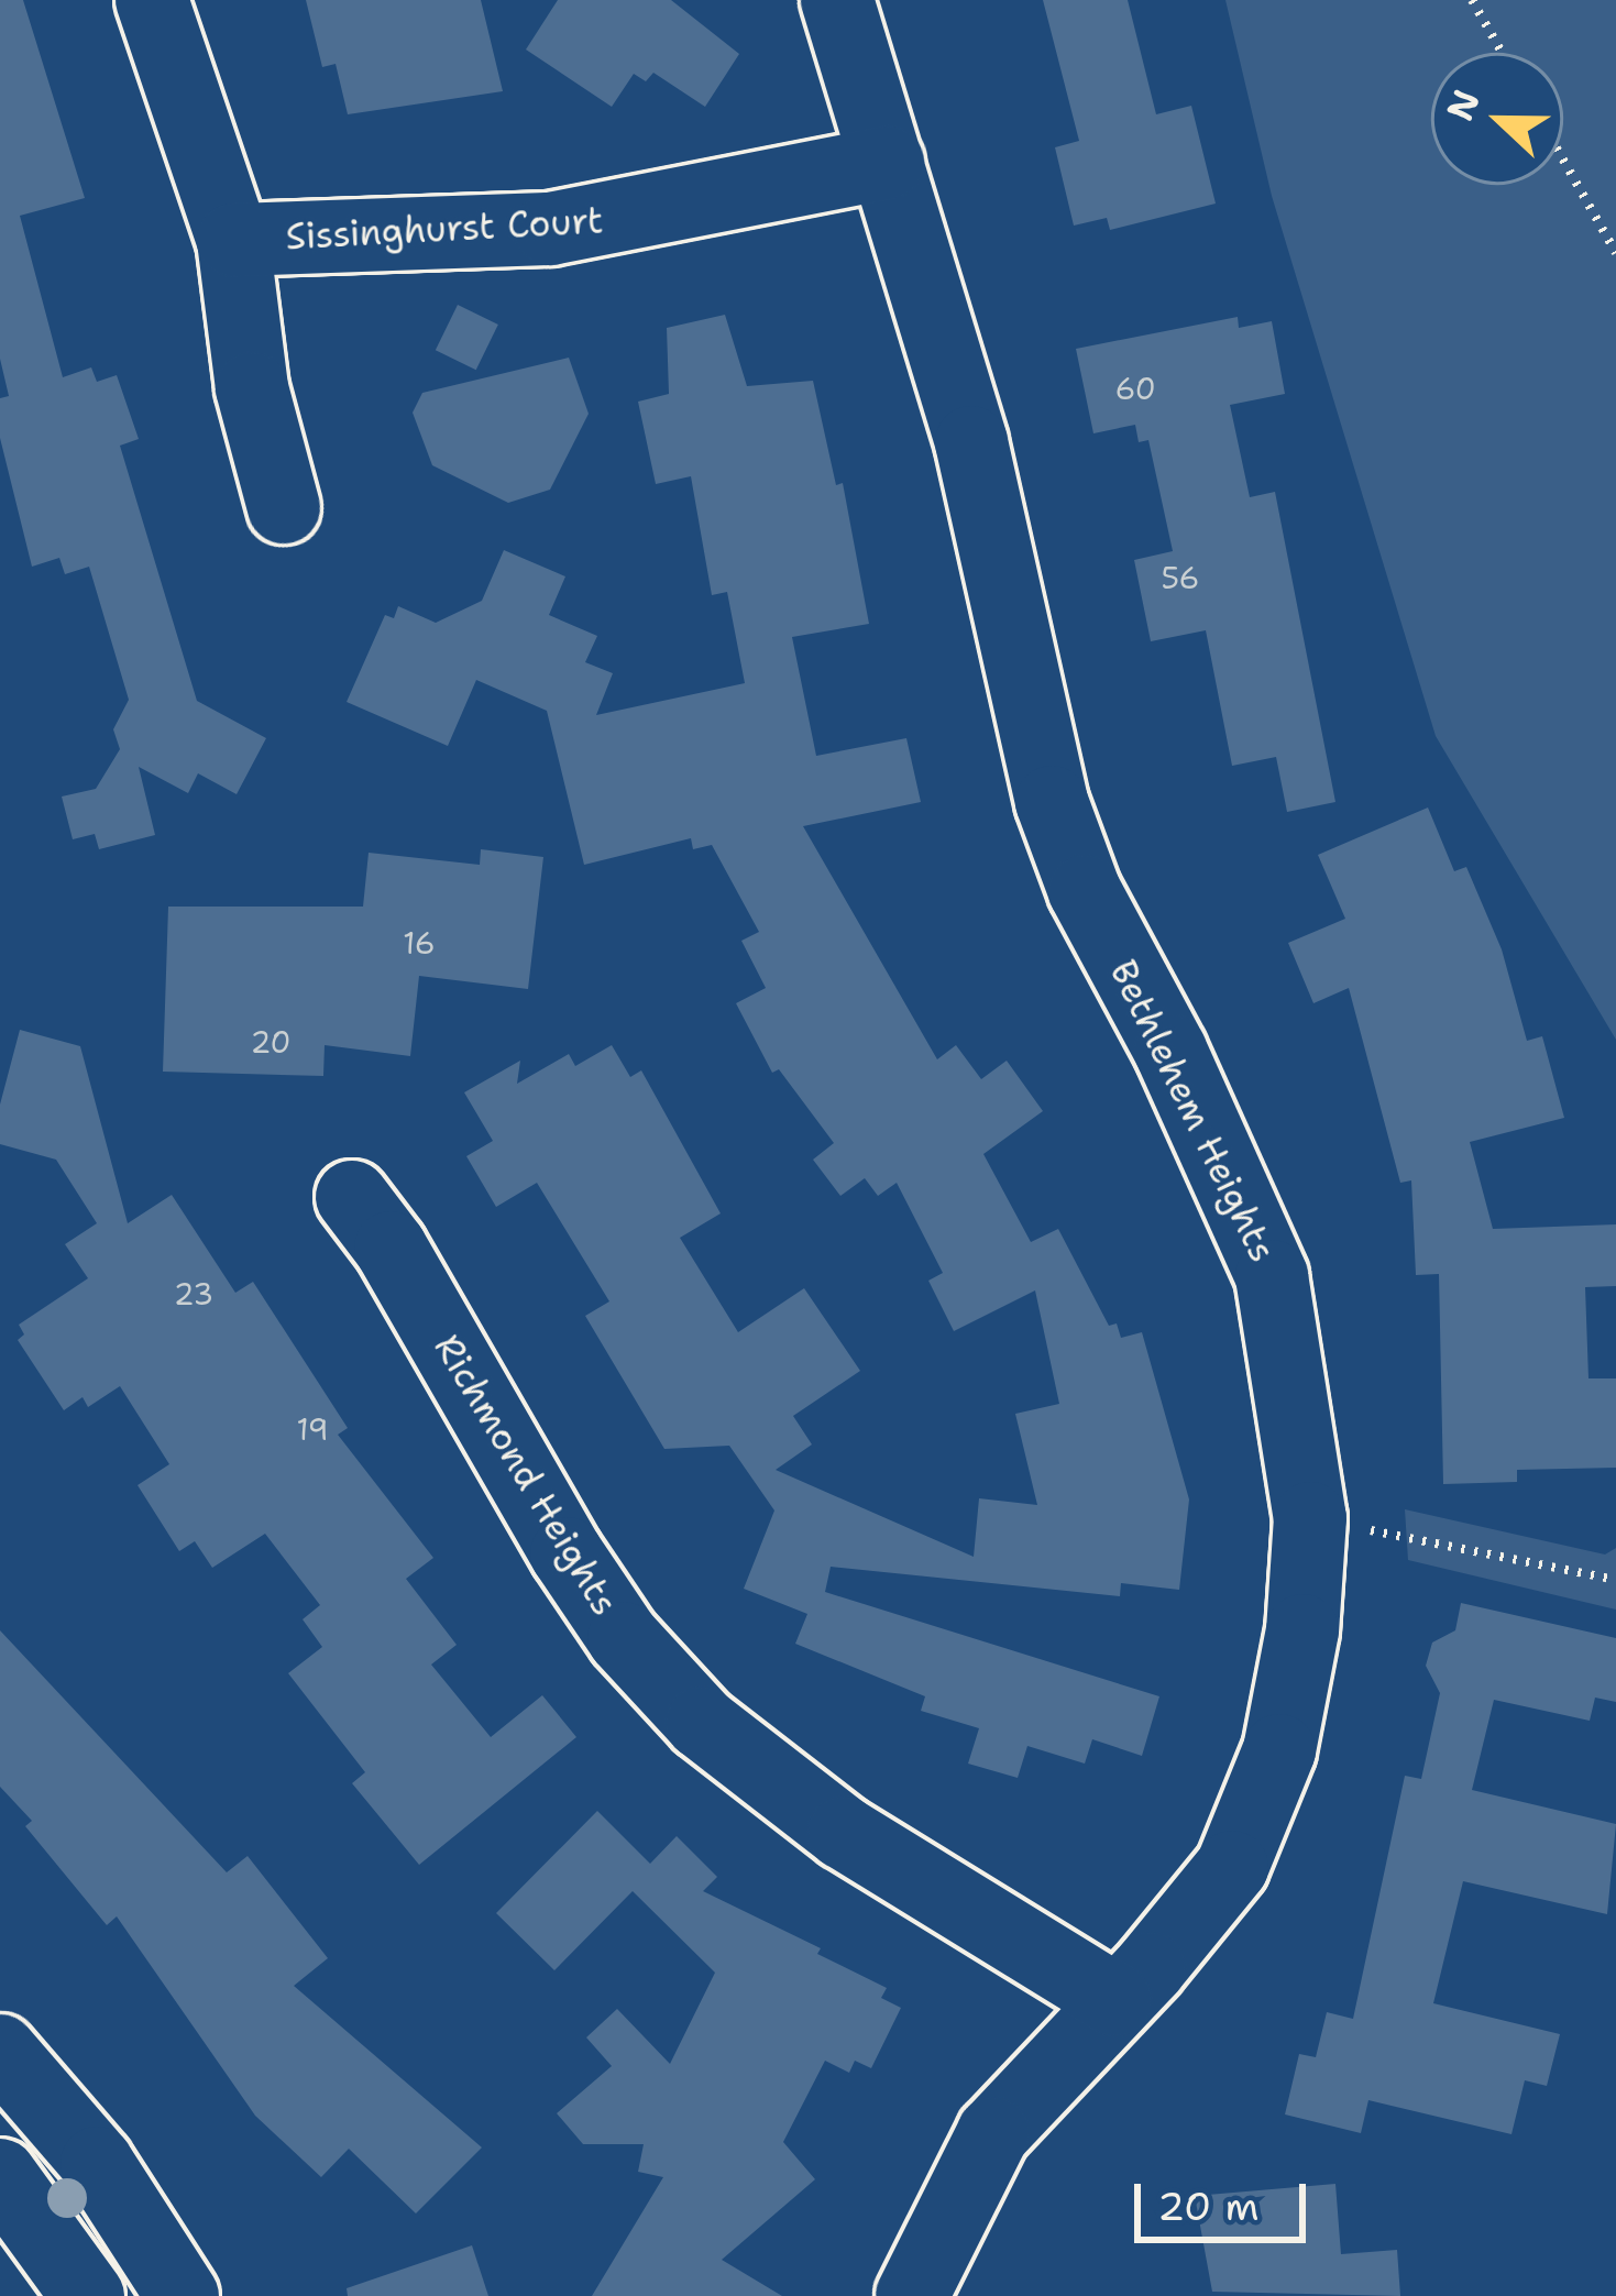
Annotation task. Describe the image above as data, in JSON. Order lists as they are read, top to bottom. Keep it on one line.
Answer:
{"streets":{"street":["Sissinghurst Court","Bethlehem Heights","Richmond Heights"]},"crossings":[["Sissinghurst Court","Bethlehem Heights"],["Bethlehem Heights","Richmond Heights"]],"house_numbers":["60","56","16","20","23","19"],"scale_bar":"20 m","north":"left"}
